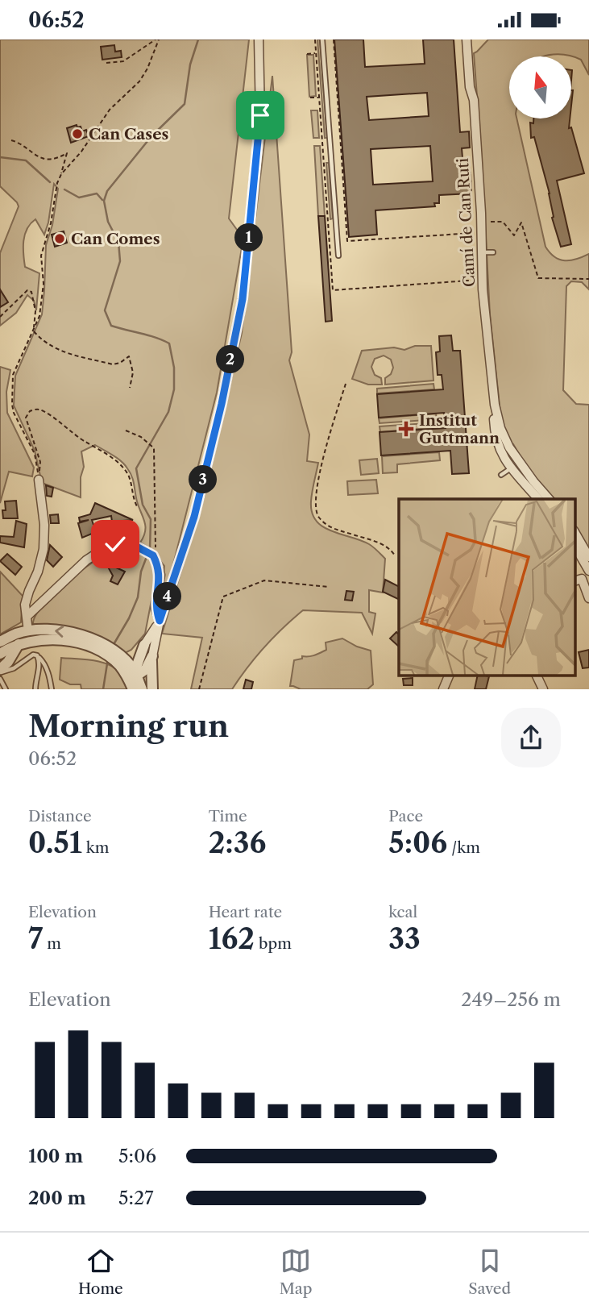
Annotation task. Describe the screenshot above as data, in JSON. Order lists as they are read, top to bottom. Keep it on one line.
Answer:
{"streets":{"street":["Camí de Can Ruti"]},"places":{"other":["Can Cases","Can Comes"],"health":["Institut Guttmann"]},"north":"top","page":{"status":"06:52","pins":["1","2","3","4"],"heading":["Morning run","06:52"],"stats":[["Distance","0.51 km"],["Time","2:36"],["Pace","5:06 /km"],["Elevation","7 m"],["Heart rate","162 bpm"],["kcal","33"]],"chart":["Elevation","249–256 m"],"list":[{"name":"100 m","note":"5:06"},{"name":"200 m","note":"5:27"}],"tabs":["Home","Map","Saved"]}}
